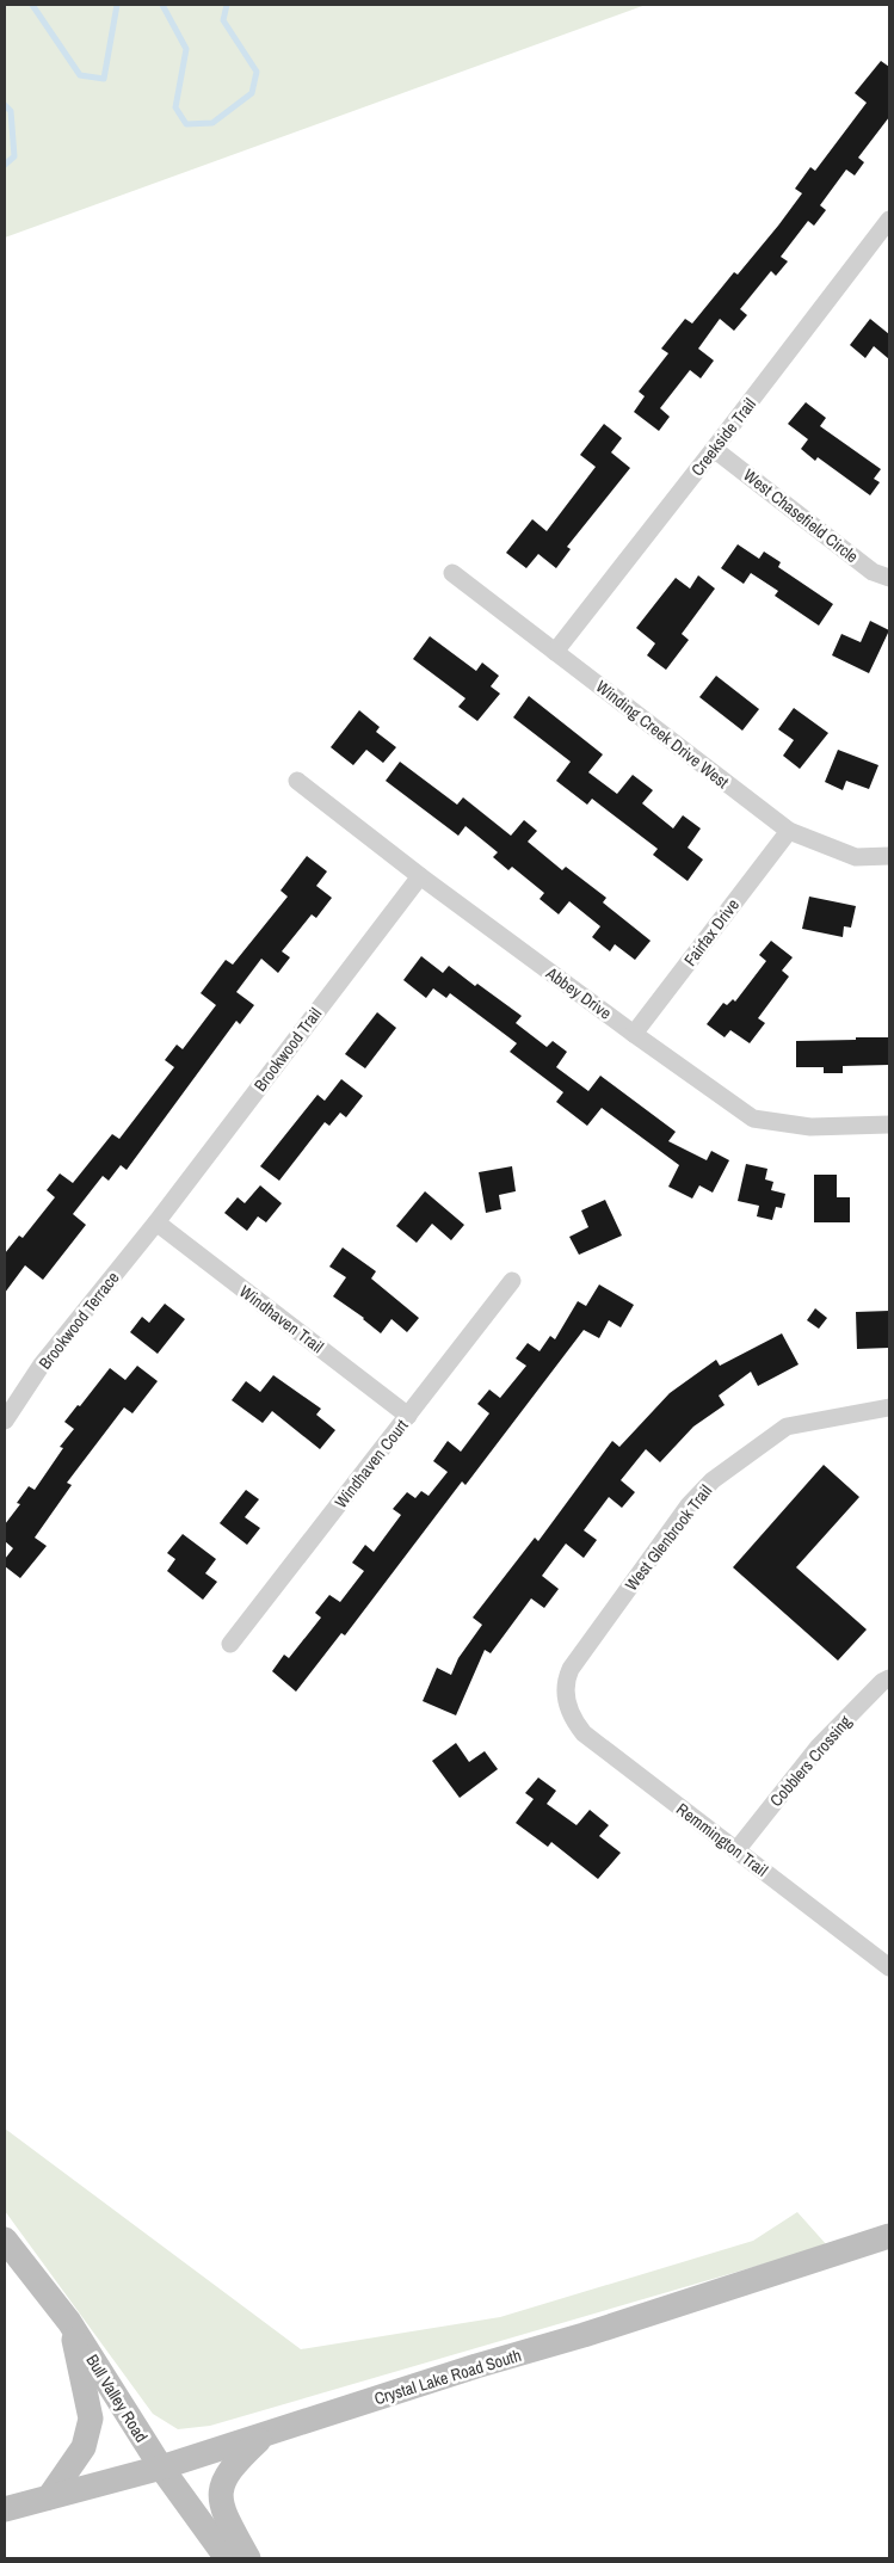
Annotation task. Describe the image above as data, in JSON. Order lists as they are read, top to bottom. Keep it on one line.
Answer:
{"streets":{"street":["Creekside Trail","West Chasefield Circle","Winding Creek Drive West","Fairfax Drive","Abbey Drive","Brookwood Trail","Windhaven Trail","Brookwood Terrace","Windhaven Court","West Glenbrook Trail","Cobblers Crossing","Remmington Trail","Crystal Lake Road South","Bull Valley Road"]},"crossings":[["Creekside Trail","West Chasefield Circle"],["Creekside Trail","Winding Creek Drive West"],["Winding Creek Drive West","Fairfax Drive"],["Fairfax Drive","Abbey Drive"],["Abbey Drive","Brookwood Trail"],["Brookwood Trail","Windhaven Trail"],["Brookwood Trail","Brookwood Terrace"],["Windhaven Trail","Brookwood Terrace"],["Windhaven Trail","Windhaven Court"],["West Glenbrook Trail","Remmington Trail"],["Cobblers Crossing","Remmington Trail"],["Crystal Lake Road South","Bull Valley Road"]]}
